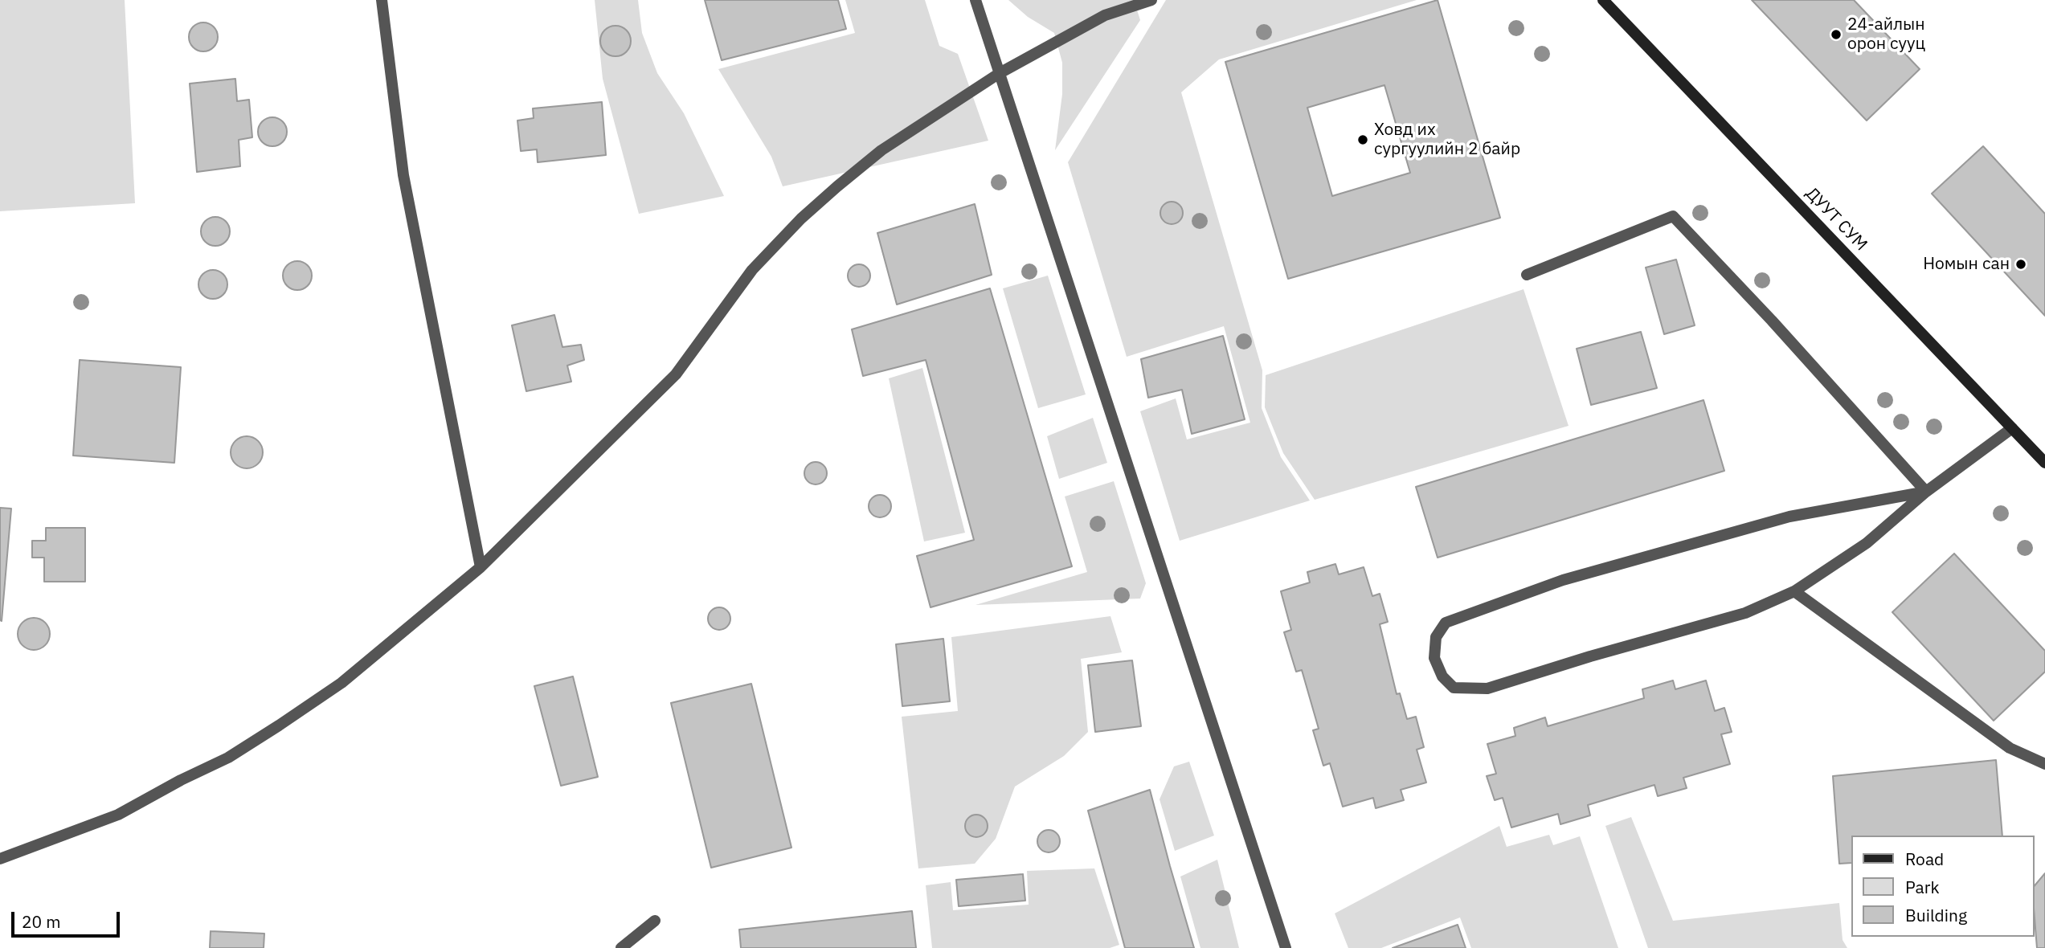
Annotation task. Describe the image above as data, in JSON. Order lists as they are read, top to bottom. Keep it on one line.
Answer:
{"streets":{"main road":["ДУУТ СУМ"]},"places":["24-айлын орон сууц","Ховд их сургуулийн 2 байр","Номын сан"],"legend":["Road","Park","Building"],"scale_bar":"20 m"}
